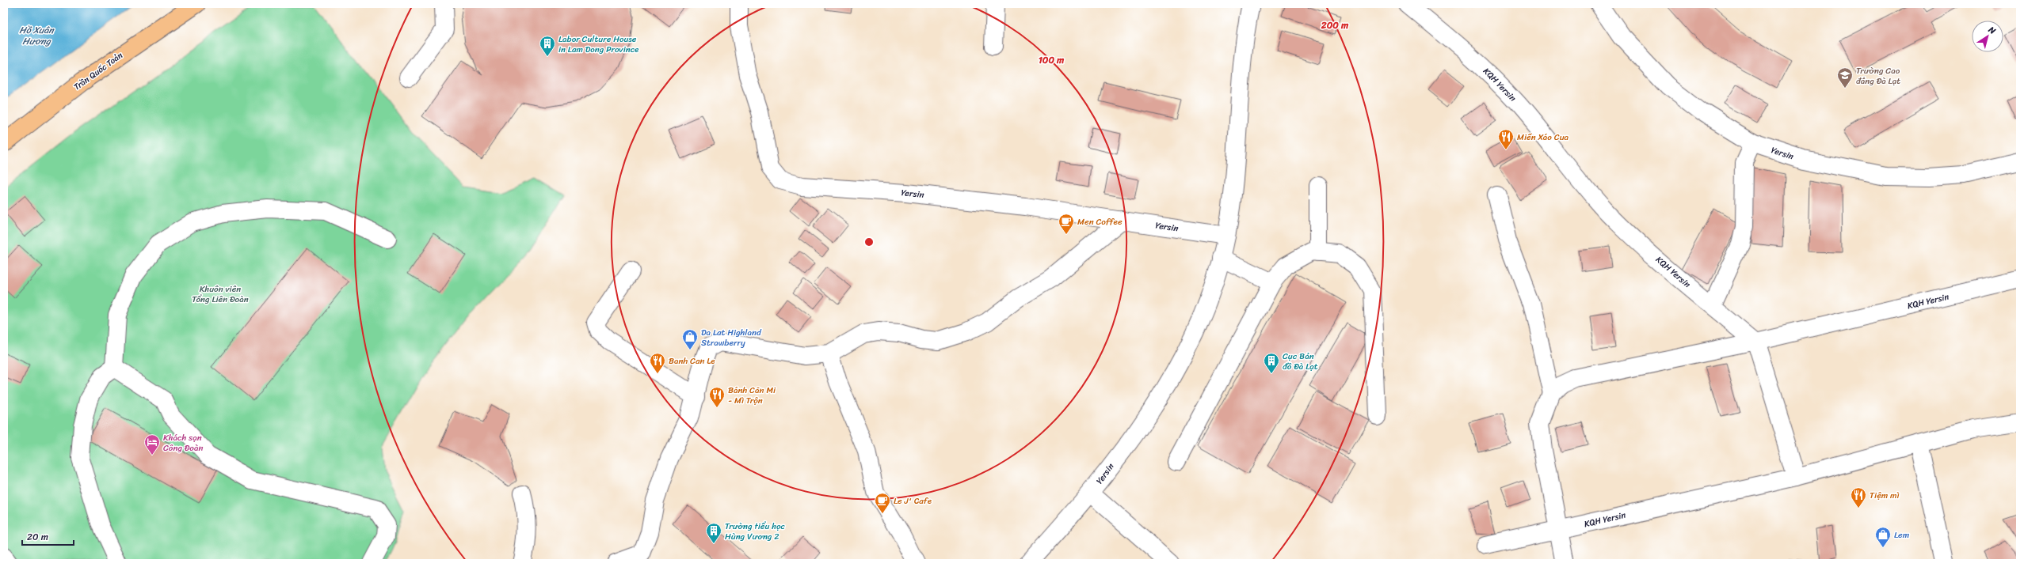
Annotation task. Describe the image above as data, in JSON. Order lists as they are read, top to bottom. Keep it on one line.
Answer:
{"streets":{"main road":["Trần Quốc Toản"],"street":["KQH Yersin","Yersin"]},"water":["Hồ Xuân Hương"],"parks":["Khuôn viên Tổng Liên Đoàn"],"places":{"building":["Labor Culture House in Lam Dong Province","Cục Bản đồ Đà Lạt","Trường tiểu học Hùng Vương 2"],"school or university":["Trường Cao đẳng Đà Lạt"],"restaurant":["Miến Xáo Cua","Banh Can Le","Bánh Căn Mi - Mì Trộn","Tiệm mì"],"cafe":["Men Coffee","Le J' Cafe"],"shop":["Da Lat Highland Strawberry","Lem"],"hotel":["Khách sạn Công Đoàn"]},"scale_bar":"20 m","north":"top right","rings":["200 m","100 m"]}
